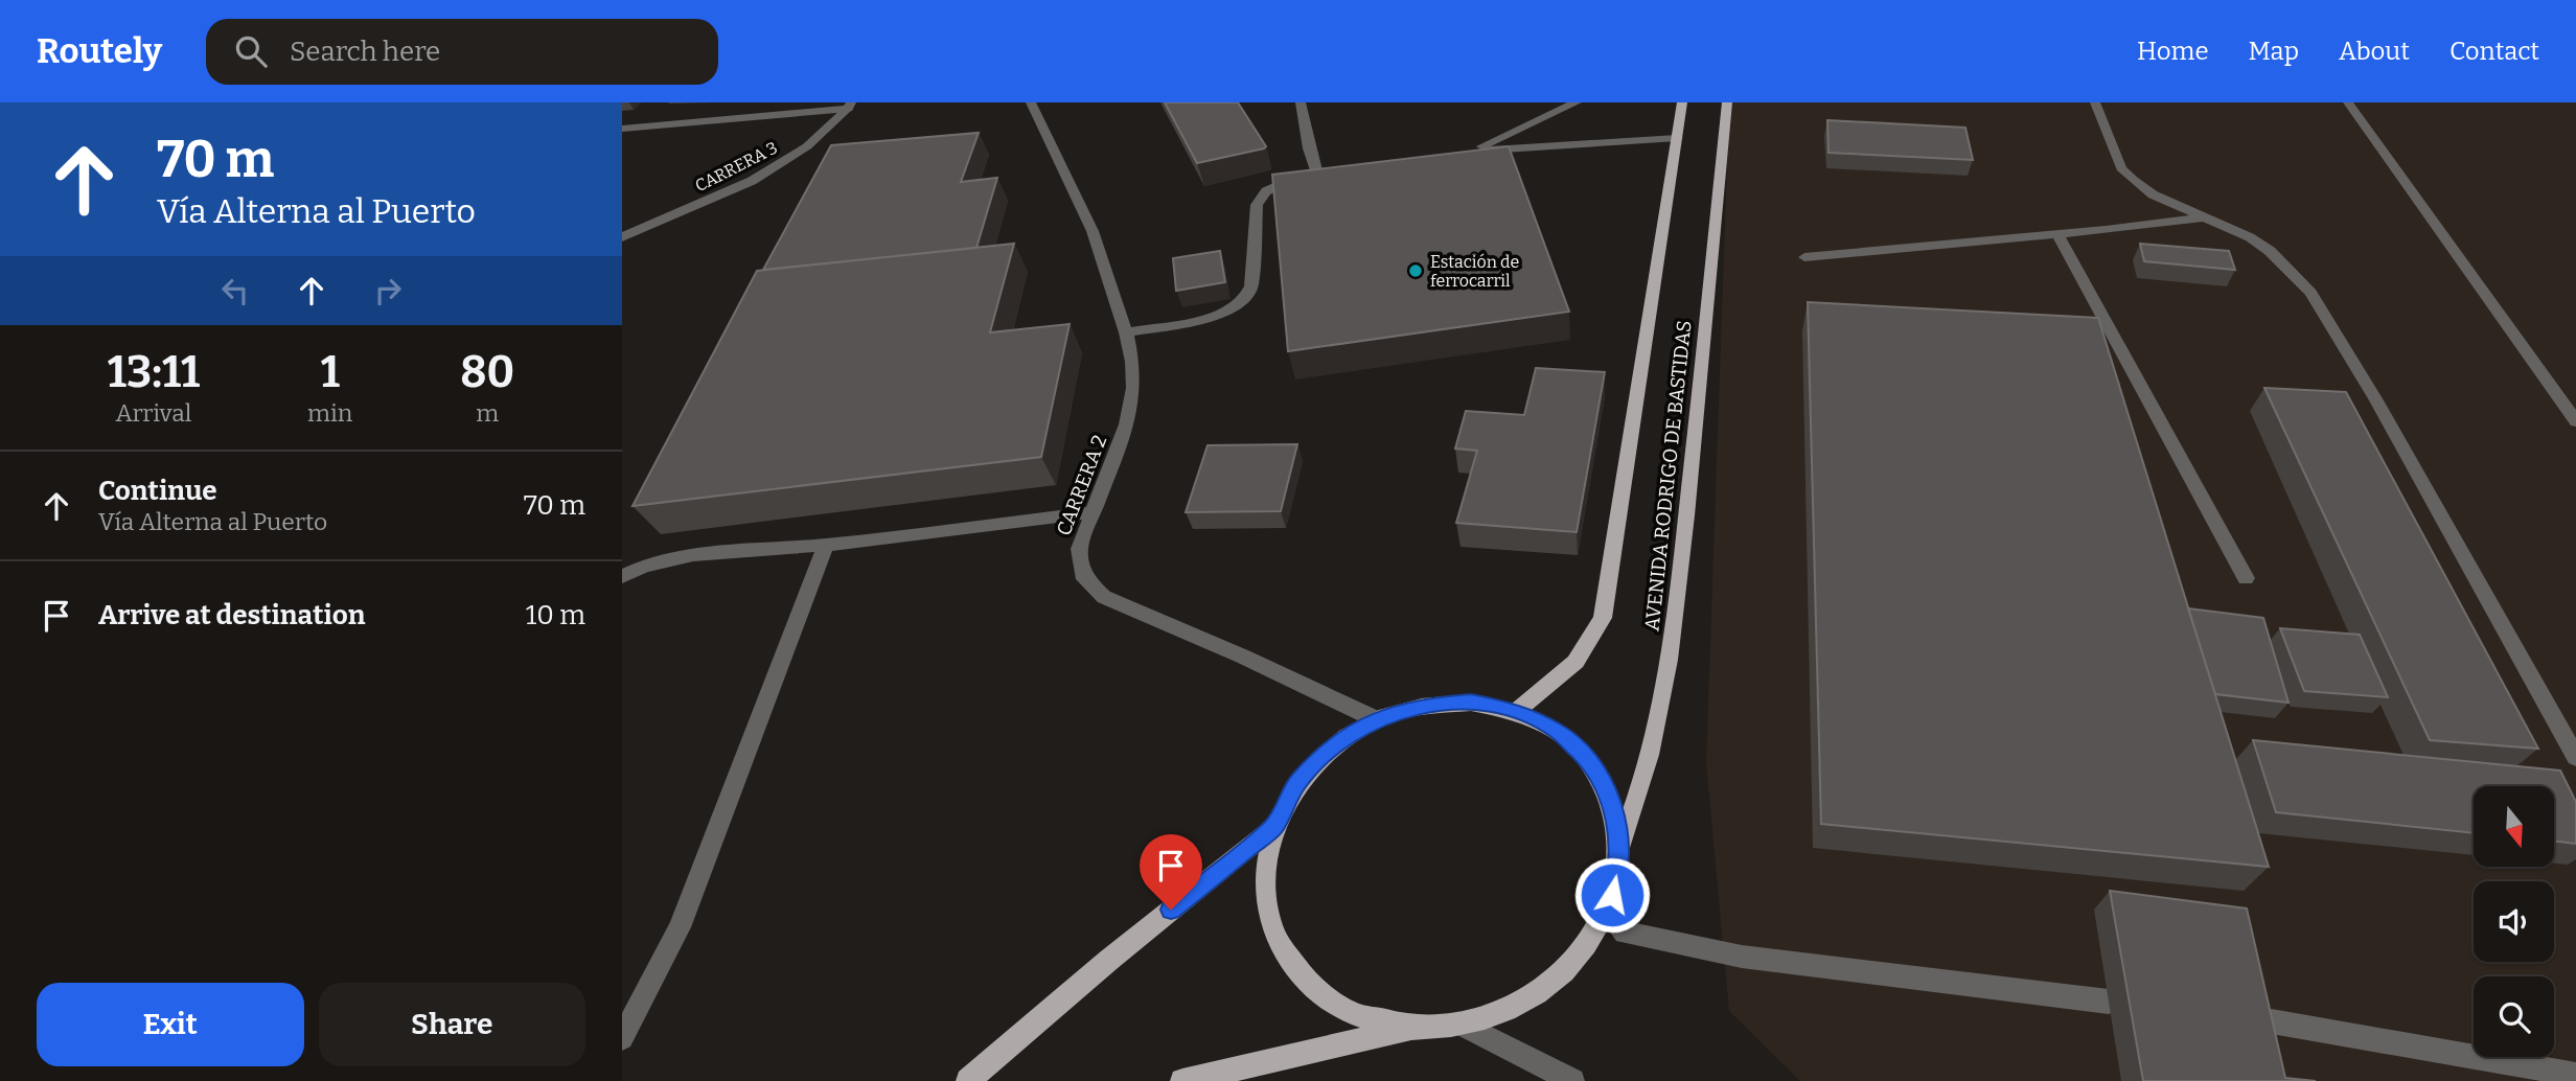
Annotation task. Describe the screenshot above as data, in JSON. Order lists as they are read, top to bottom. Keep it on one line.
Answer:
{"streets":{"main road":["AVENIDA RODRIGO DE BASTIDAS"],"street":["CARRERA 3","CARRERA 2"]},"places":["Estación de ferrocarril"],"north":"bottom","page":{"header":"Routely","search":"Search here","nav":["Home","Map","About","Contact"],"turn":["70 m","Vía Alterna al Puerto"],"eta":["13:11","Arrival","1","min","80","m"],"list":[{"name":"Continue","note":"Vía Alterna al Puerto","value":"70 m"},{"name":"Arrive at destination","value":"10 m"}],"buttons":["Exit","Share"]}}
